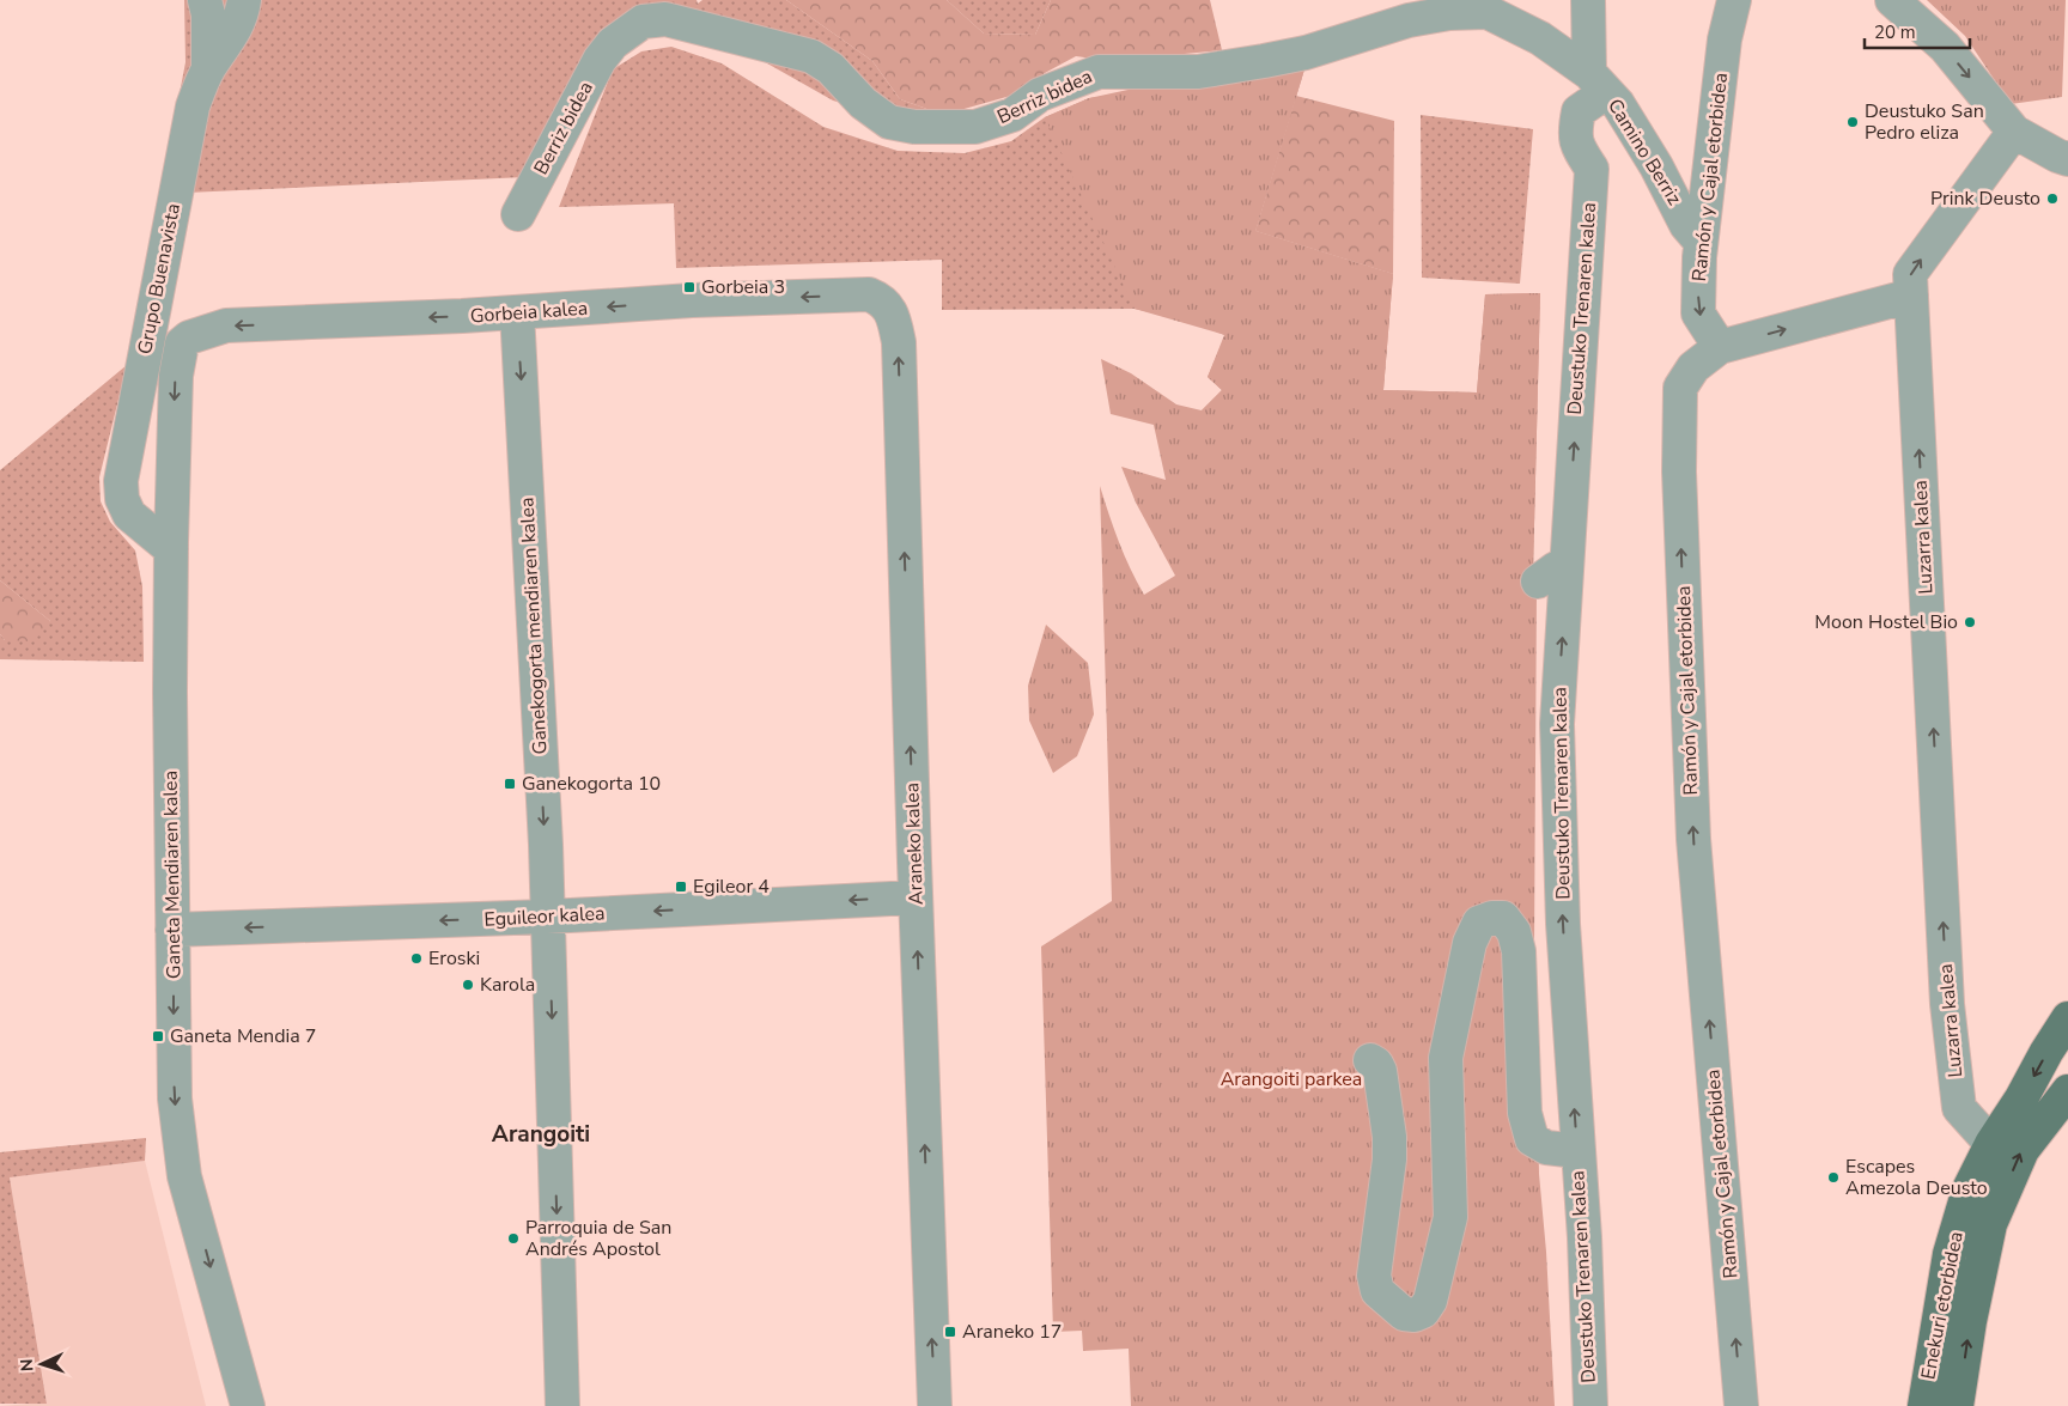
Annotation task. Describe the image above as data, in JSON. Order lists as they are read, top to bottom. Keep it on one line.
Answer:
{"streets":{"main road":["Enekuri etorbidea"],"street":["Berriz bidea","Camino Berriz","Ramón y Cajal etorbidea","Grupo Buenavista","Deustuko Trenaren kalea","Gorbeia kalea","Luzarra kalea","Ganekogorta mendiaren kalea","Araneko kalea","Ganeta Mendiaren kalea","Eguileor kalea"]},"crossings":[["Berriz bidea","Camino Berriz"],["Berriz bidea","Deustuko Trenaren kalea"],["Camino Berriz","Ramón y Cajal etorbidea"],["Camino Berriz","Deustuko Trenaren kalea"],["Grupo Buenavista","Ganeta Mendiaren kalea"],["Gorbeia kalea","Ganekogorta mendiaren kalea"],["Gorbeia kalea","Araneko kalea"],["Gorbeia kalea","Ganeta Mendiaren kalea"],["Luzarra kalea","Enekuri etorbidea"],["Ganekogorta mendiaren kalea","Eguileor kalea"],["Araneko kalea","Eguileor kalea"],["Ganeta Mendiaren kalea","Eguileor kalea"]],"one_way":["Ramón y Cajal etorbidea","Deustuko Trenaren kalea","Gorbeia kalea","Luzarra kalea","Ganekogorta mendiaren kalea","Araneko kalea","Ganeta Mendiaren kalea","Eguileor kalea"],"districts":["Arangoiti"],"parks":["Arangoiti parkea"],"places":{"other":["Deustuko San Pedro eliza","Prink Deusto","Moon Hostel Bio","Eroski","Karola","Escapes Amezola Deusto","Parroquia de San Andrés Apostol"],"transit":["Gorbeia 3","Ganekogorta 10","Egileor 4","Ganeta Mendia 7","Araneko 17"]},"scale_bar":"20 m","north":"left"}
